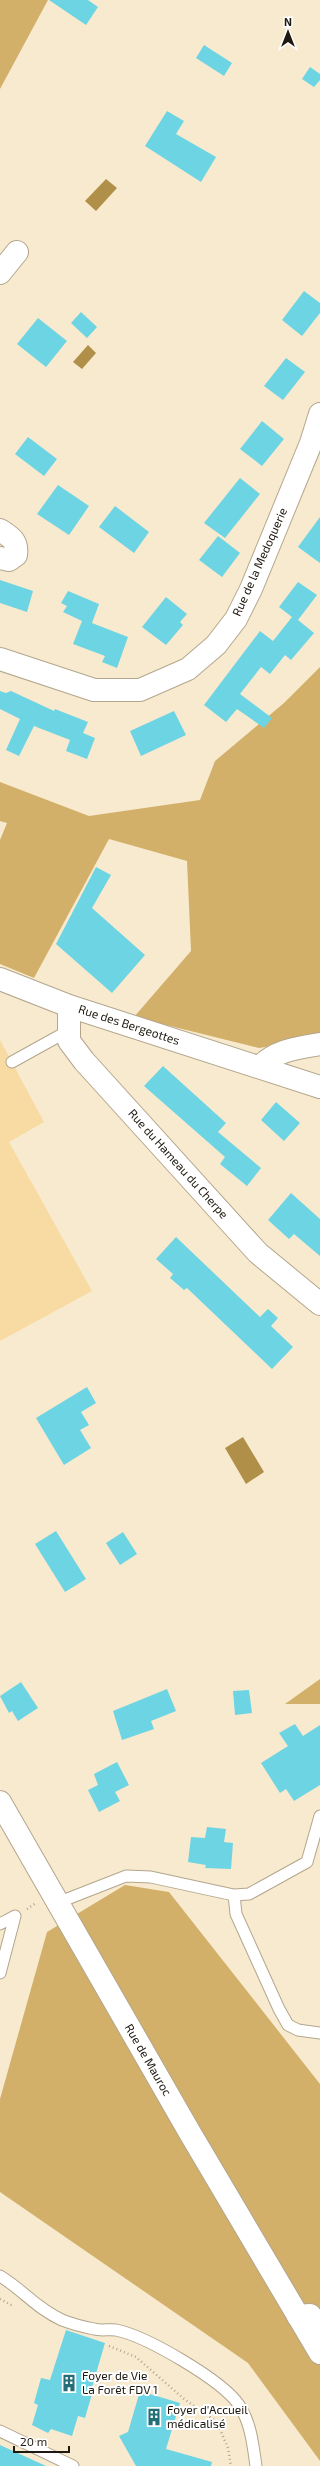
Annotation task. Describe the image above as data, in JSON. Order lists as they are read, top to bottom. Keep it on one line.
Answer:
{"streets":{"street":["Rue de la Medoquerie","Rue des Bergeottes","Rue du Hameau du Cherpe","Rue de Mauroc"]},"crossings":[["Rue des Bergeottes","Rue du Hameau du Cherpe"]],"places":{"building":["Foyer de Vie La Forêt FDV 1","Foyer d'Accueil médicalisé"]},"scale_bar":"20 m","north":"top"}
